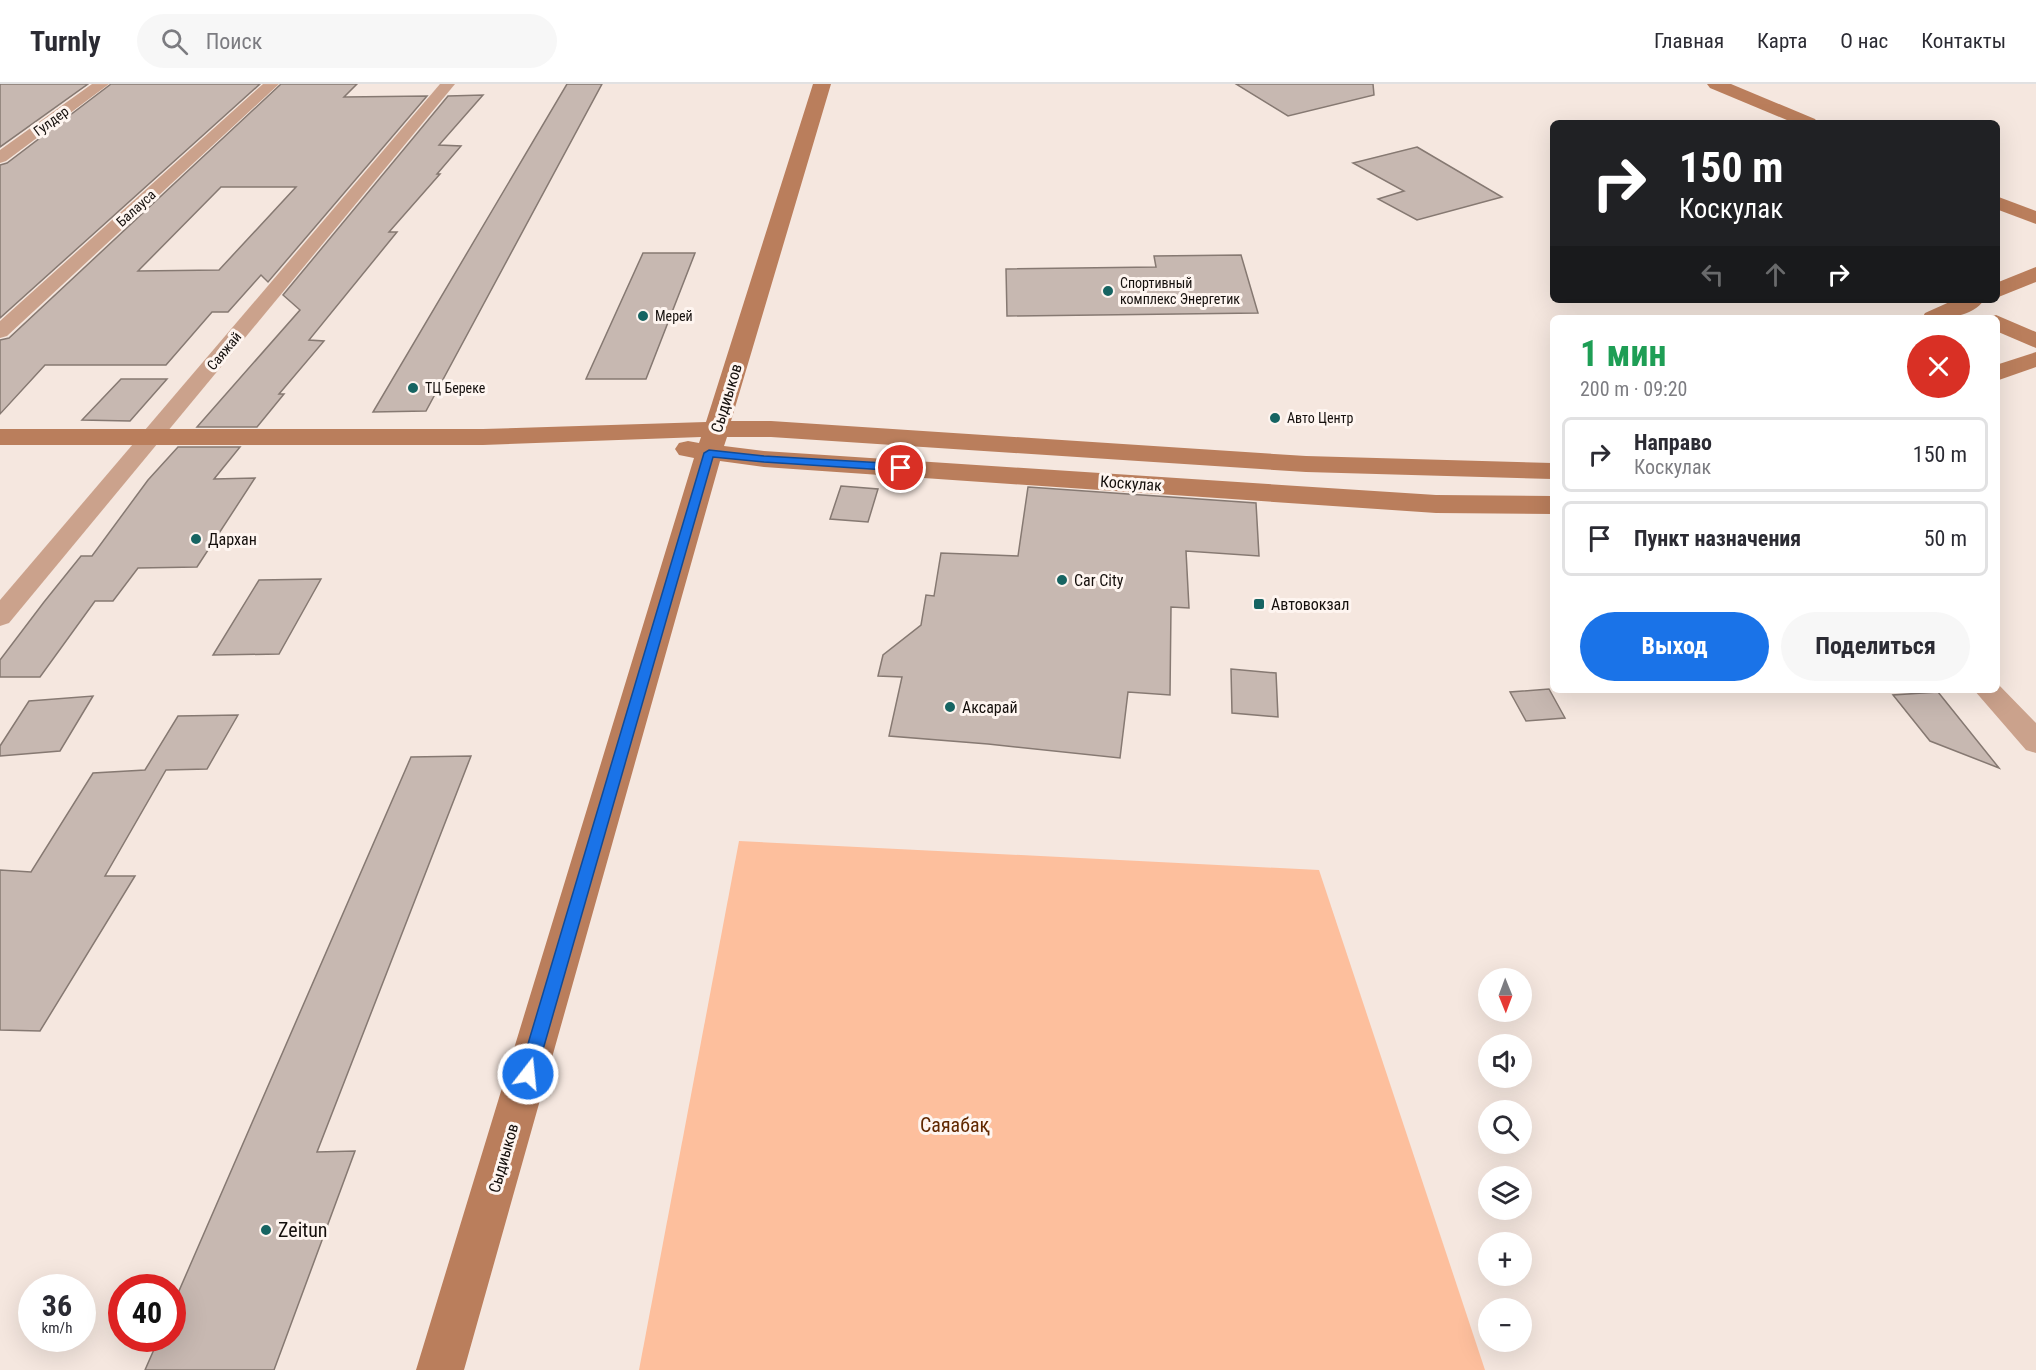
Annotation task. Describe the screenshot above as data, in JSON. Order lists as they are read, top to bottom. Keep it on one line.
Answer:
{"streets":{"street":["Гулдер","Балауса","Саяжай","Сыдиыков","Коскулак"]},"crossings":[["Сыдиыков","Коскулак"]],"parks":["Саяабақ"],"places":{"other":["Спортивный комплекс Энергетик","Мерей","ТЦ Береке","Авто Центр","Дархан","Car City","Аксарай","Zeitun"],"transit":["Автовокзал"]},"north":"bottom","page":{"header":"Turnly","search":"Поиск","nav":["Главная","Карта","О нас","Контакты"],"turn":["150 m","Коскулак"],"heading":["1 мин","200 m · 09:20"],"list":[{"name":"Направо","note":"Коскулак","value":"150 m"},{"name":"Пункт назначения","value":"50 m"}],"buttons":["Выход","Поделиться"],"map_buttons":["+","−"],"speed":"36 km/h","limit":"40"}}
